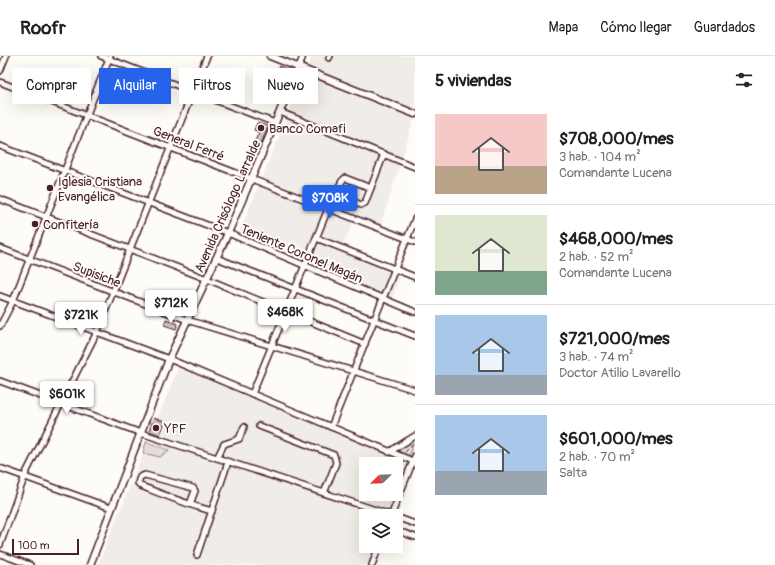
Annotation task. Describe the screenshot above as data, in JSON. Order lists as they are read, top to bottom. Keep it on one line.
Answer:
{"streets":{"main road":["Avenida Crisólogo Larralde"],"street":["General Ferré","Teniente Coronel Magán","Supisiche"]},"crossings":[["General Ferré","Avenida Crisólogo Larralde"],["Avenida Crisólogo Larralde","Teniente Coronel Magán"],["Avenida Crisólogo Larralde","Supisiche"]],"places":["Banco Comafi","Iglesia Cristiana Evangélica","Confitería","YPF"],"scale_bar":"100 m","north":"bottom left","page":{"header":"Roofr","nav":["Mapa","Cómo llegar","Guardados"],"heading":"5 viviendas","chip":["Comprar","Alquilar","Filtros","Nuevo"],"list":[{"name":"$708,000/mes","note":"3 hab. · 104 m² · Comandante Lucena"},{"name":"$468,000/mes","note":"2 hab. · 52 m² · Comandante Lucena"},{"name":"$721,000/mes","note":"3 hab. · 74 m² · Doctor Atilio Lavarello"},{"name":"$601,000/mes","note":"2 hab. · 70 m² · Salta"}],"price":["$708K","$712K","$468K","$721K","$601K"],"scale":"100 m"}}
